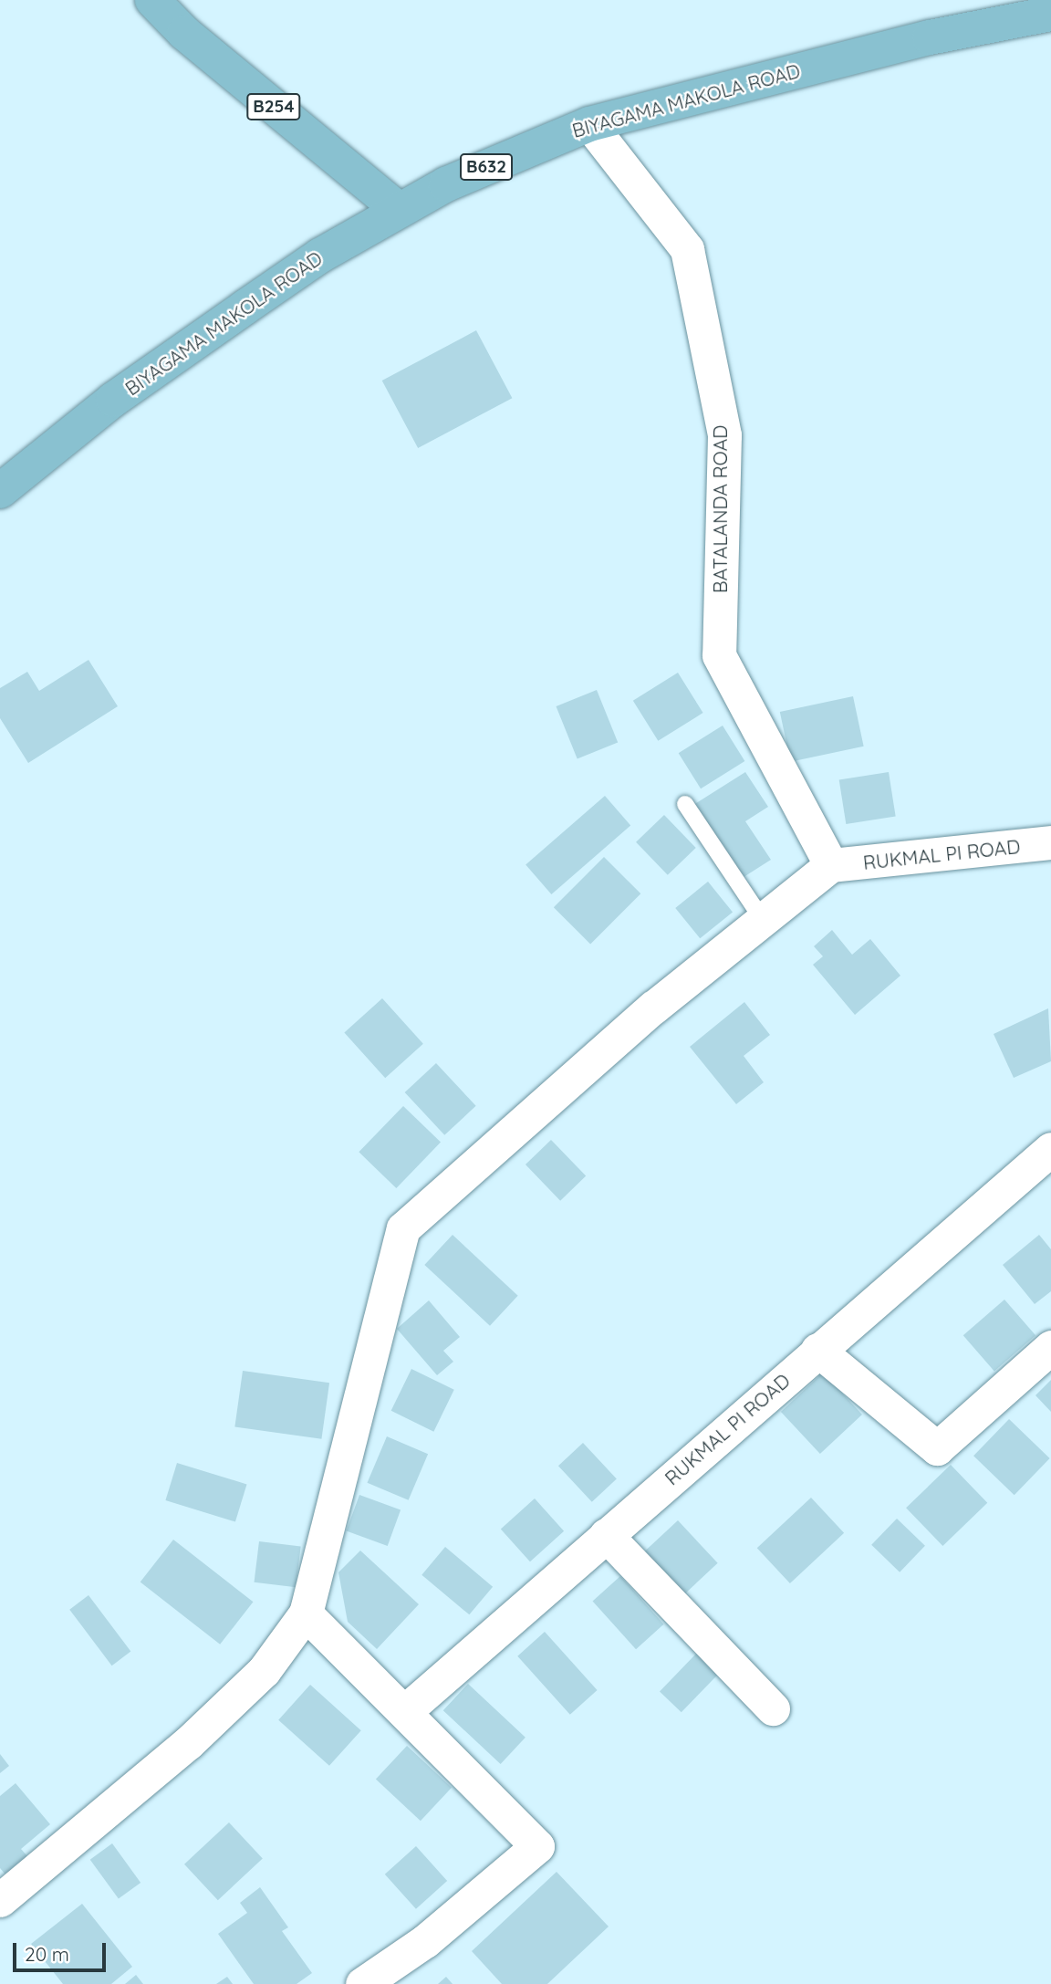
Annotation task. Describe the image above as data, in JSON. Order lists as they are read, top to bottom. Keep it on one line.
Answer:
{"streets":{"main road":["BIYAGAMA MAKOLA ROAD","B254","B632"],"street":["BATALANDA ROAD","RUKMAL PI ROAD"]},"crossings":[["BIYAGAMA MAKOLA ROAD","B254"],["BIYAGAMA MAKOLA ROAD","BATALANDA ROAD"],["BATALANDA ROAD","RUKMAL PI ROAD"]],"scale_bar":"20 m"}
